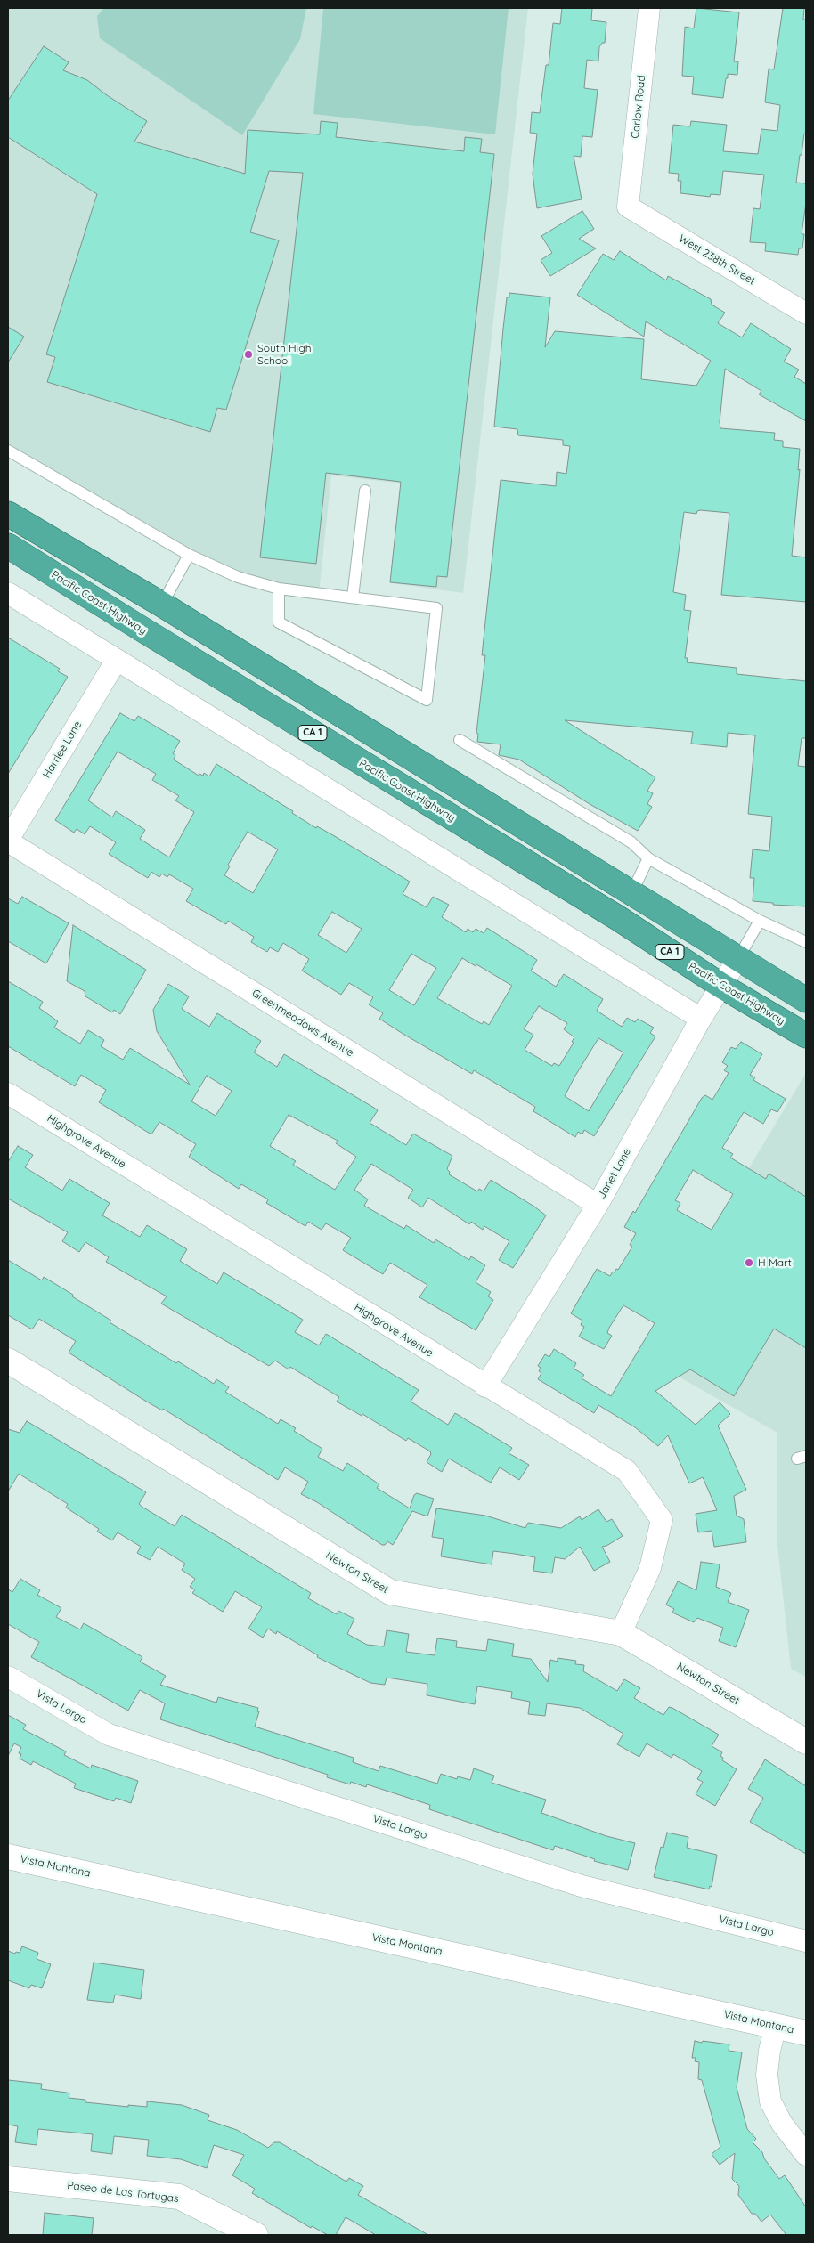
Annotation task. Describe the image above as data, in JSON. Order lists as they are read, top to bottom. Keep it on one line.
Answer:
{"streets":{"highway":["Pacific Coast Highway","CA 1"],"street":["Carlow Road","West 238th Street","Harrlee Lane","Greenmeadows Avenue","Highgrove Avenue","Janet Lane","Newton Street","Vista Largo","Vista Montana","Paseo de Las Tortugas"]},"crossings":[["Carlow Road","West 238th Street"],["Pacific Coast Highway","Janet Lane"],["CA 1","Janet Lane"],["Harrlee Lane","Greenmeadows Avenue"],["Greenmeadows Avenue","Janet Lane"],["Highgrove Avenue","Janet Lane"],["Highgrove Avenue","Newton Street"]],"places":["South High School","H Mart"]}
